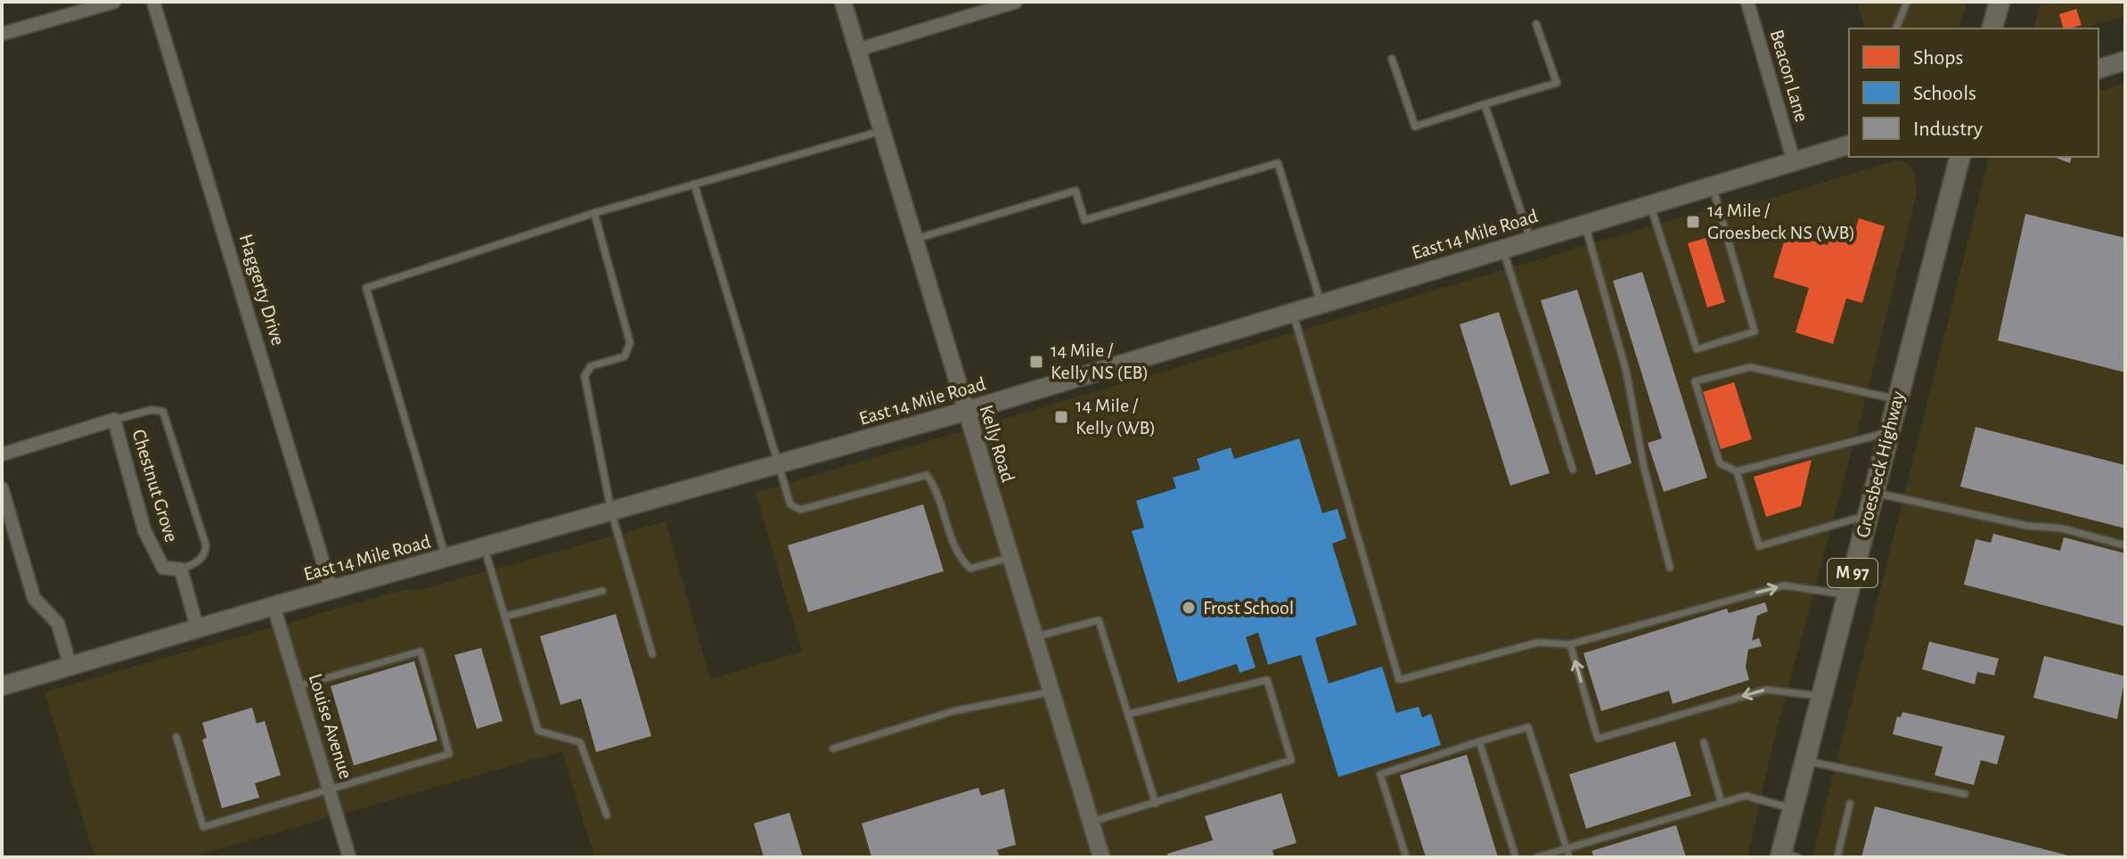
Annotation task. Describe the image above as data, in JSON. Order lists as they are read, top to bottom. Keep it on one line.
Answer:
{"streets":{"main road":["East 14 Mile Road","Groesbeck Highway","M 97"],"street":["Beacon Lane","Haggerty Drive","Kelly Road","Chestnut Grove","Louise Avenue"]},"crossings":[["Beacon Lane","East 14 Mile Road"],["East 14 Mile Road","Haggerty Drive"],["East 14 Mile Road","Kelly Road"],["East 14 Mile Road","Louise Avenue"]],"places":{"transit":["14 Mile / Groesbeck NS (WB)","14 Mile / Kelly NS (EB)","14 Mile / Kelly (WB)"],"other":["Frost School"]},"legend":["Shops","Schools","Industry"]}
